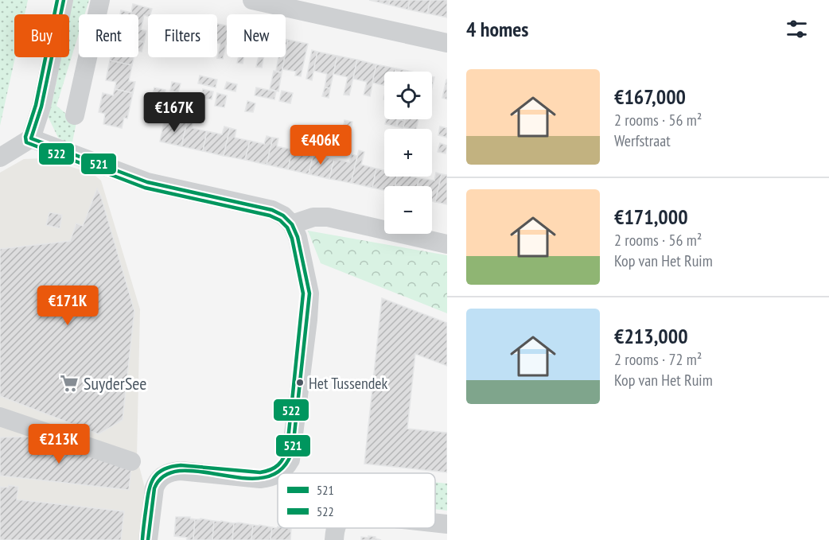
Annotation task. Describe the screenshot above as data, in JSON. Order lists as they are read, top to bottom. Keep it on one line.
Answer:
{"places":{"other":["Het Tussendek"],"supermarket":["SuyderSee"]},"lines":["transit line 521","transit line 522"],"legend":["521","522"],"page":{"heading":"4 homes","chip":["Buy","Rent","Filters","New"],"list":[{"name":"€167,000","note":"2 rooms · 56 m² · Werfstraat"},{"name":"€171,000","note":"2 rooms · 56 m² · Kop van Het Ruim"},{"name":"€213,000","note":"2 rooms · 72 m² · Kop van Het Ruim"}],"map_buttons":["+","−"],"price":["€167K","€406K","€171K","€213K"]}}
